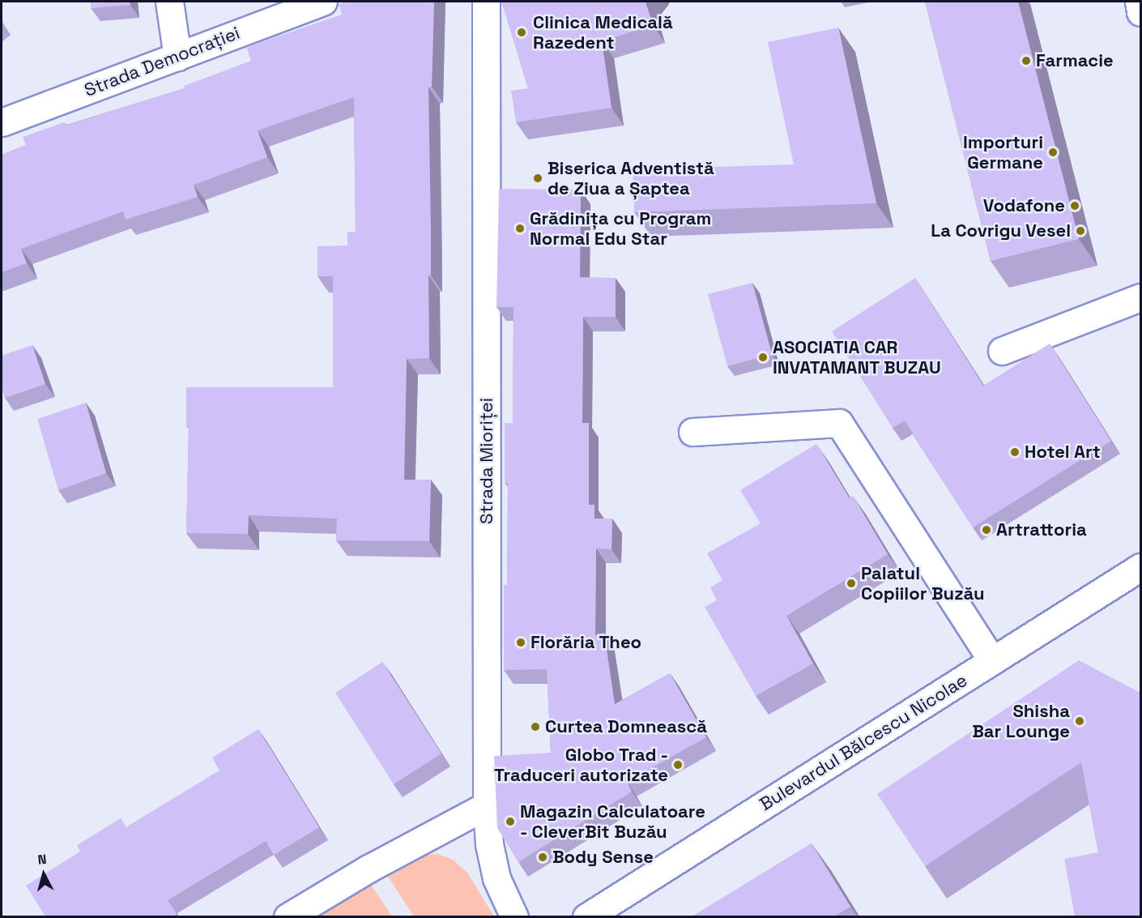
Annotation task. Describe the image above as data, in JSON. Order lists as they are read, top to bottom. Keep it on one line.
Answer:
{"streets":{"street":["Strada Democrației","Strada Mioriței","Bulevardul Bălcescu Nicolae"]},"places":["Clinica Medicală Razedent","Farmacie","Importuri Germane","Biserica Adventistă de Ziua a Șaptea","Vodafone","Grădinița cu Program Normal Edu Star","La Covrigu Vesel","ASOCIATIA CAR INVATAMANT BUZAU","Hotel Art","Artrattoria","Palatul Copiilor Buzău","Florăria Theo","Shisha Bar Lounge","Curtea Domnească","Globo Trad - Traduceri autorizate","Magazin Calculatoare - CleverBit Buzău","Body Sense"],"north":"top"}
